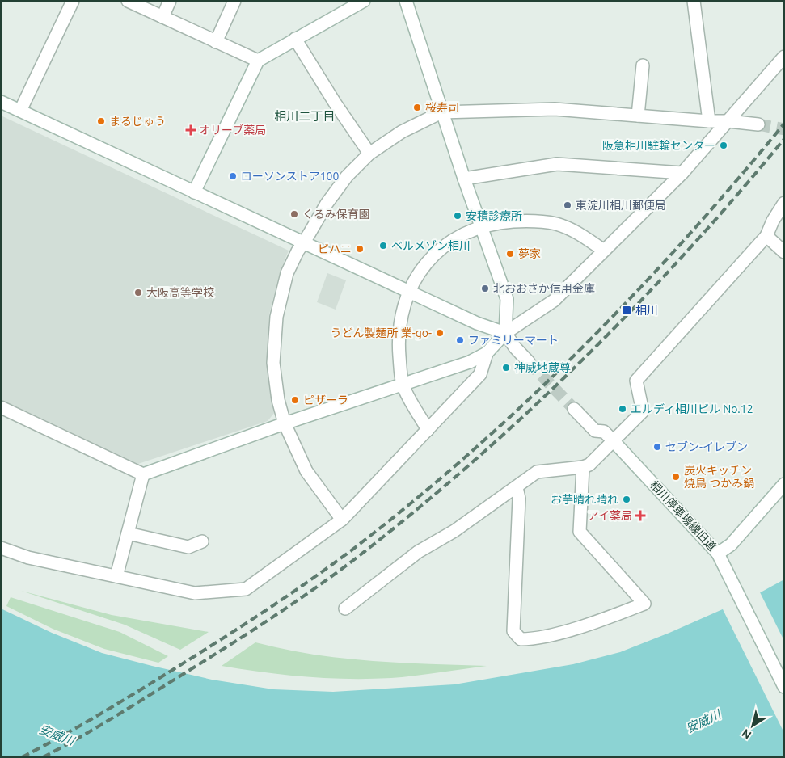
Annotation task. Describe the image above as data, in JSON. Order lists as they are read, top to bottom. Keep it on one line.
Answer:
{"streets":{"street":["相川停車場線旧道"]},"districts":["相川二丁目"],"water":["安威川"],"places":{"other":["桜寿司","まるじゅう","阪急相川駐輪センター","ローソンストア100","東淀川相川郵便局","くるみ保育園","安積診療所","ベルメゾン相川","ビハニ","夢家","北おおさか信用金庫","大阪高等学校","うどん製麺所 業-go-","ファミリーマート","神威地蔵尊","ピザーラ","エルディ相川ビル No.12","セブン-イレブン","炭火キッチン 焼鳥 つかみ鍋","お芋晴れ晴れ"],"health":["オリーブ薬局","アイ薬局"],"transit":["相川"]},"north":"bottom left"}
